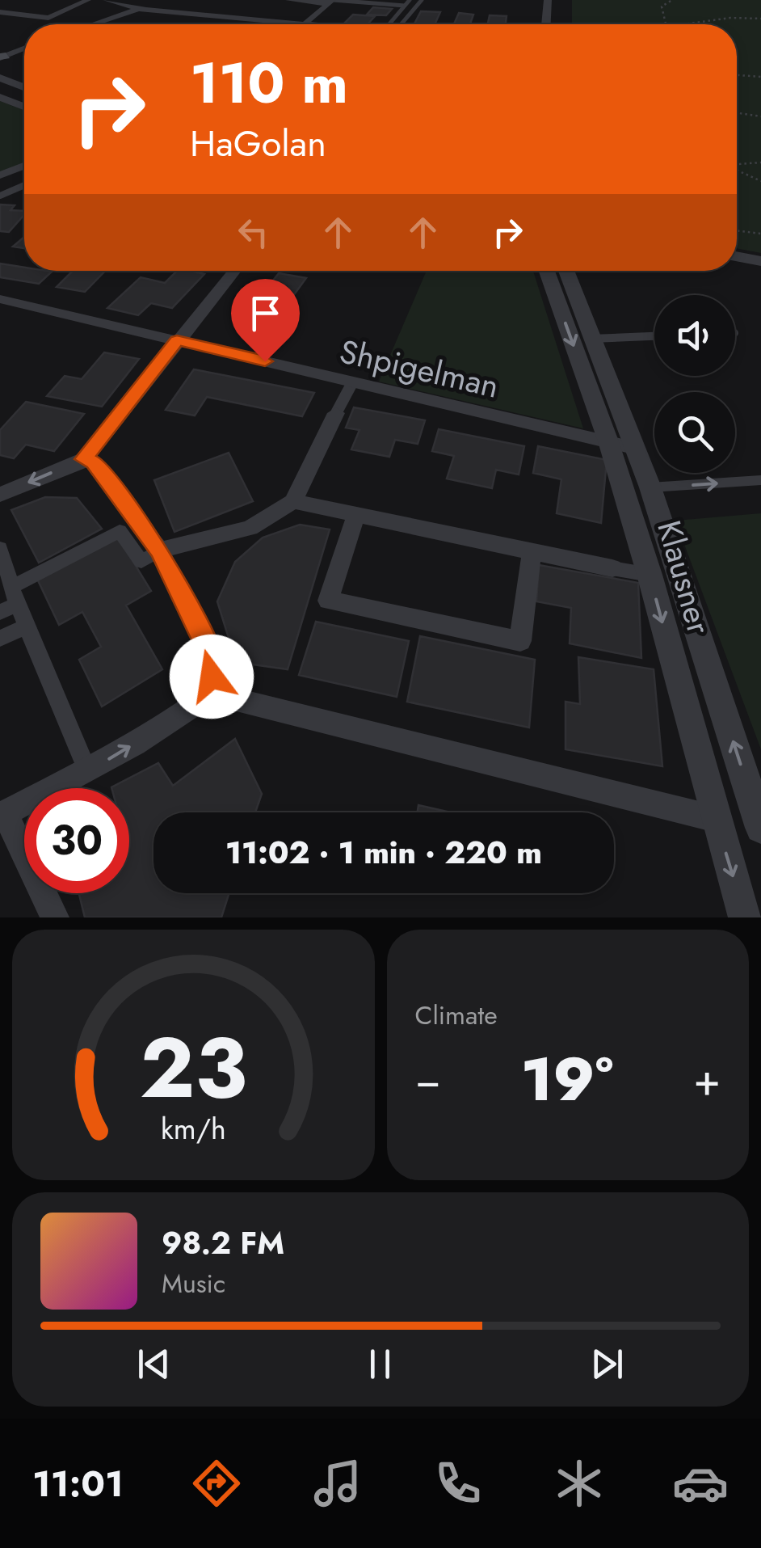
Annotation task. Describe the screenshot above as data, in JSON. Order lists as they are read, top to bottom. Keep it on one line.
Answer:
{"streets":{"street":["Shpigelman","Klausner"]},"crossings":[["Shpigelman","Klausner"]],"page":{"turn":["110 m","HaGolan"],"limit":"30","trip":"11:02 · 1 min · 220 m","tile":"Climate","heat":["−","19°","+"],"song":["98.2 FM","Music"],"tabs":"11:01","gauge":["23","km/h"]}}
